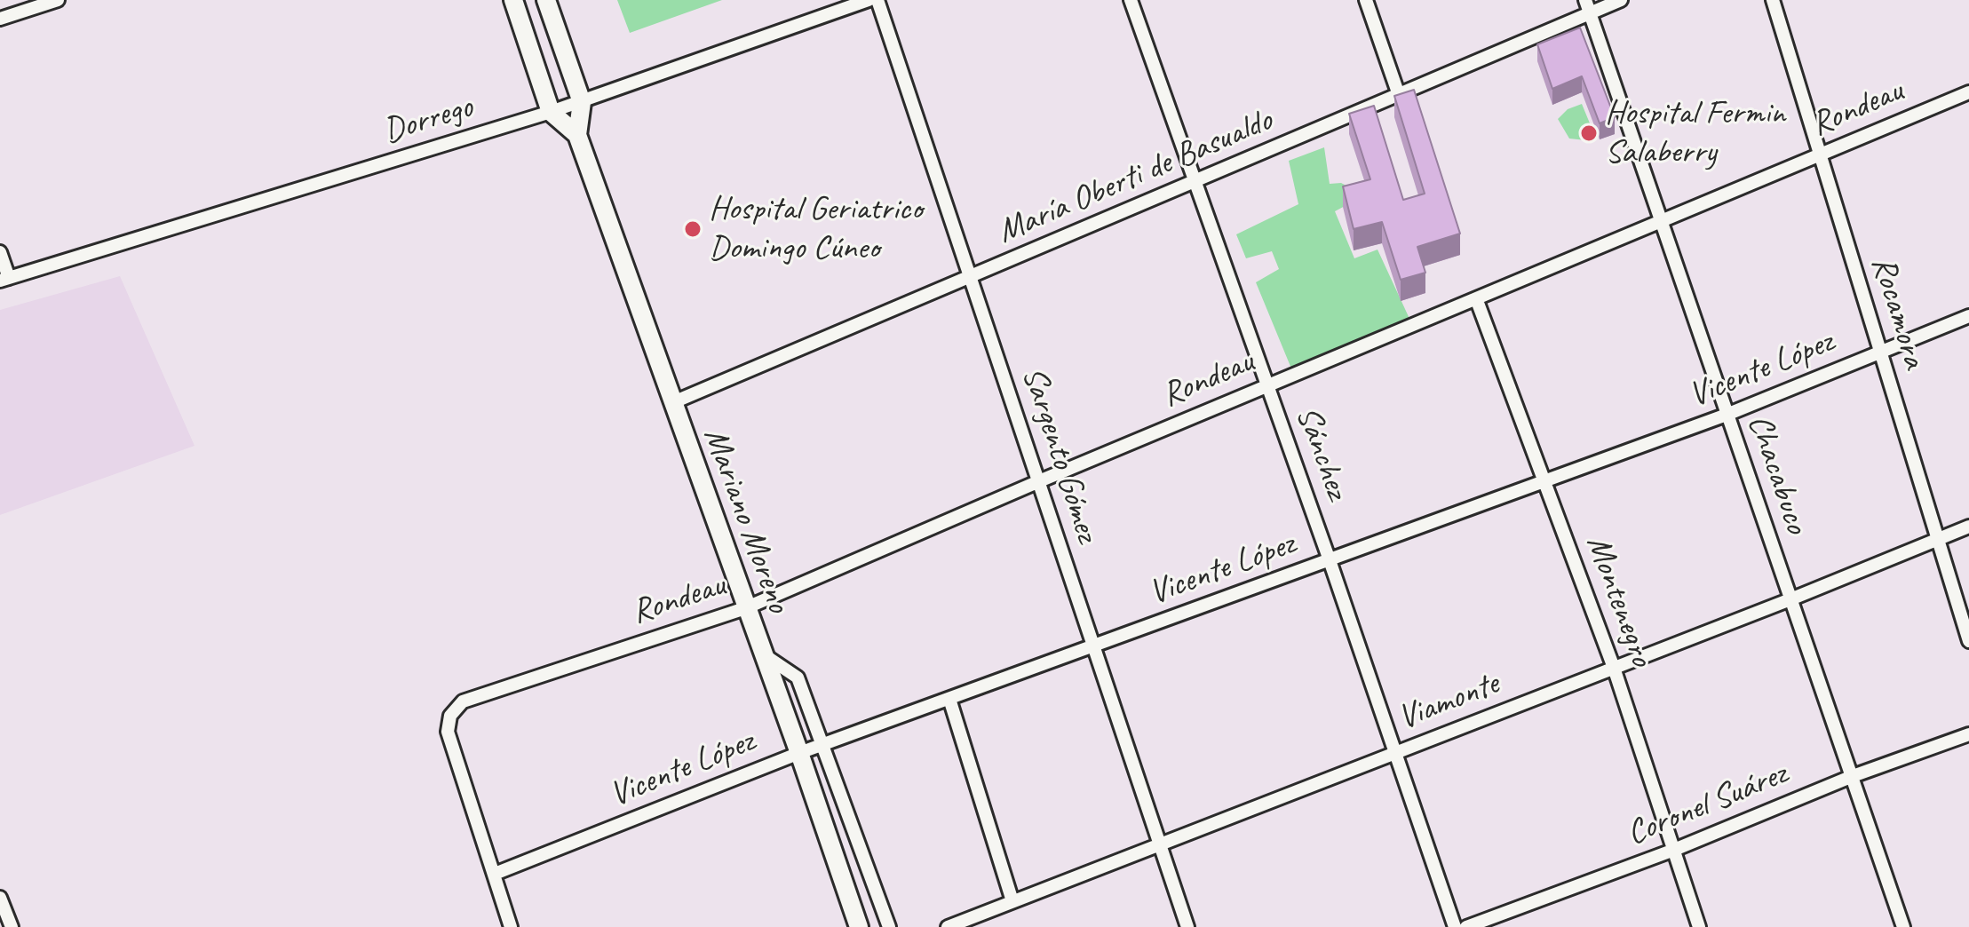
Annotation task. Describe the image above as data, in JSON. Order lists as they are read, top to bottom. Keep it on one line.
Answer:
{"streets":{"main road":["Mariano Moreno"],"street":["Rondeau","Dorrego","María Oberti de Basualdo","Rocamora","Vicente López","Sánchez","Sargento Gómez","Chacabuco","Montenegro","Viamonte","Coronel Suárez"]},"crossings":[["Rondeau","Rocamora"],["Rondeau","Vicente López"],["Rondeau","Sánchez"],["Rondeau","Sargento Gómez"],["Rondeau","Chacabuco"],["Rondeau","Mariano Moreno"],["Rondeau","Montenegro"],["María Oberti de Basualdo","Sánchez"],["María Oberti de Basualdo","Sargento Gómez"],["María Oberti de Basualdo","Chacabuco"],["María Oberti de Basualdo","Mariano Moreno"],["Rocamora","Vicente López"],["Rocamora","Viamonte"],["Vicente López","Sánchez"],["Vicente López","Sargento Gómez"],["Vicente López","Chacabuco"],["Vicente López","Mariano Moreno"],["Vicente López","Montenegro"],["Sánchez","Viamonte"],["Sargento Gómez","Viamonte"],["Chacabuco","Viamonte"],["Chacabuco","Coronel Suárez"],["Montenegro","Viamonte"],["Montenegro","Coronel Suárez"]],"places":["Hospital Fermin Salaberry","Hospital Geriatrico Domingo Cúneo"]}
